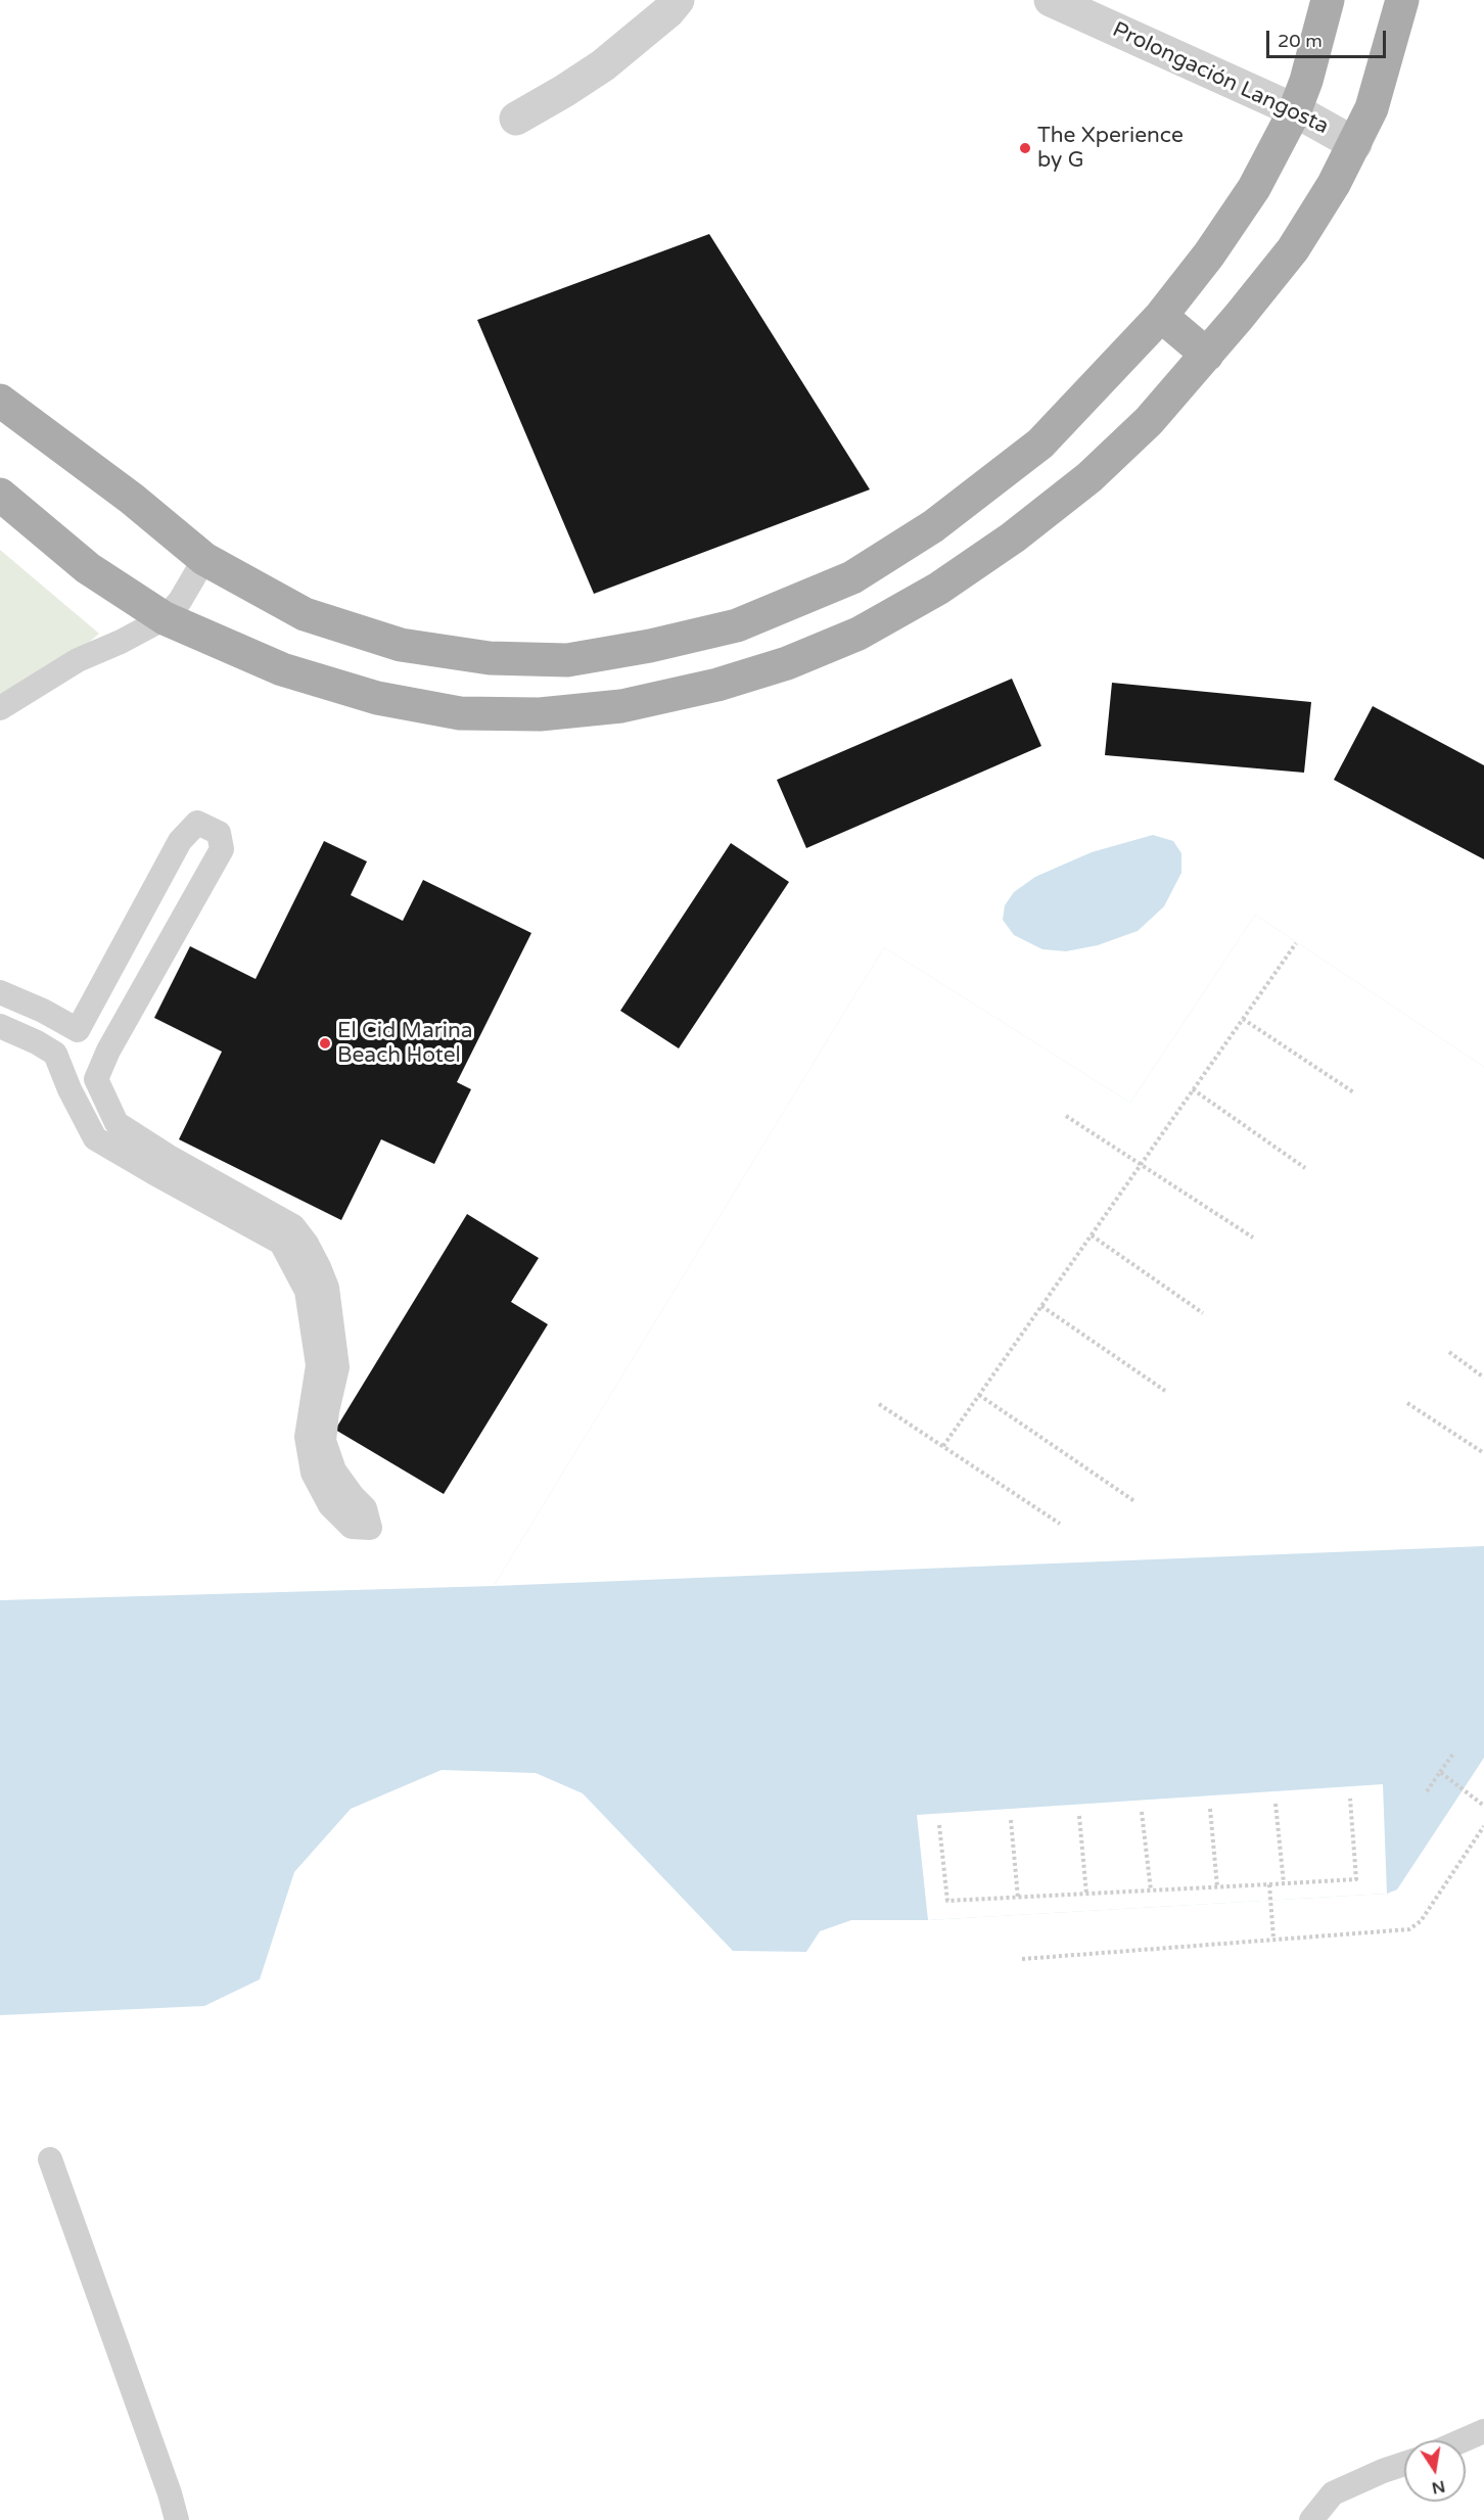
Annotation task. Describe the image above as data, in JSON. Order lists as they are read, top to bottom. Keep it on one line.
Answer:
{"streets":{"street":["Prolongación Langosta"]},"places":["The Xperience by G","El Cid Marina Beach Hotel"],"scale_bar":"20 m","north":"bottom"}
